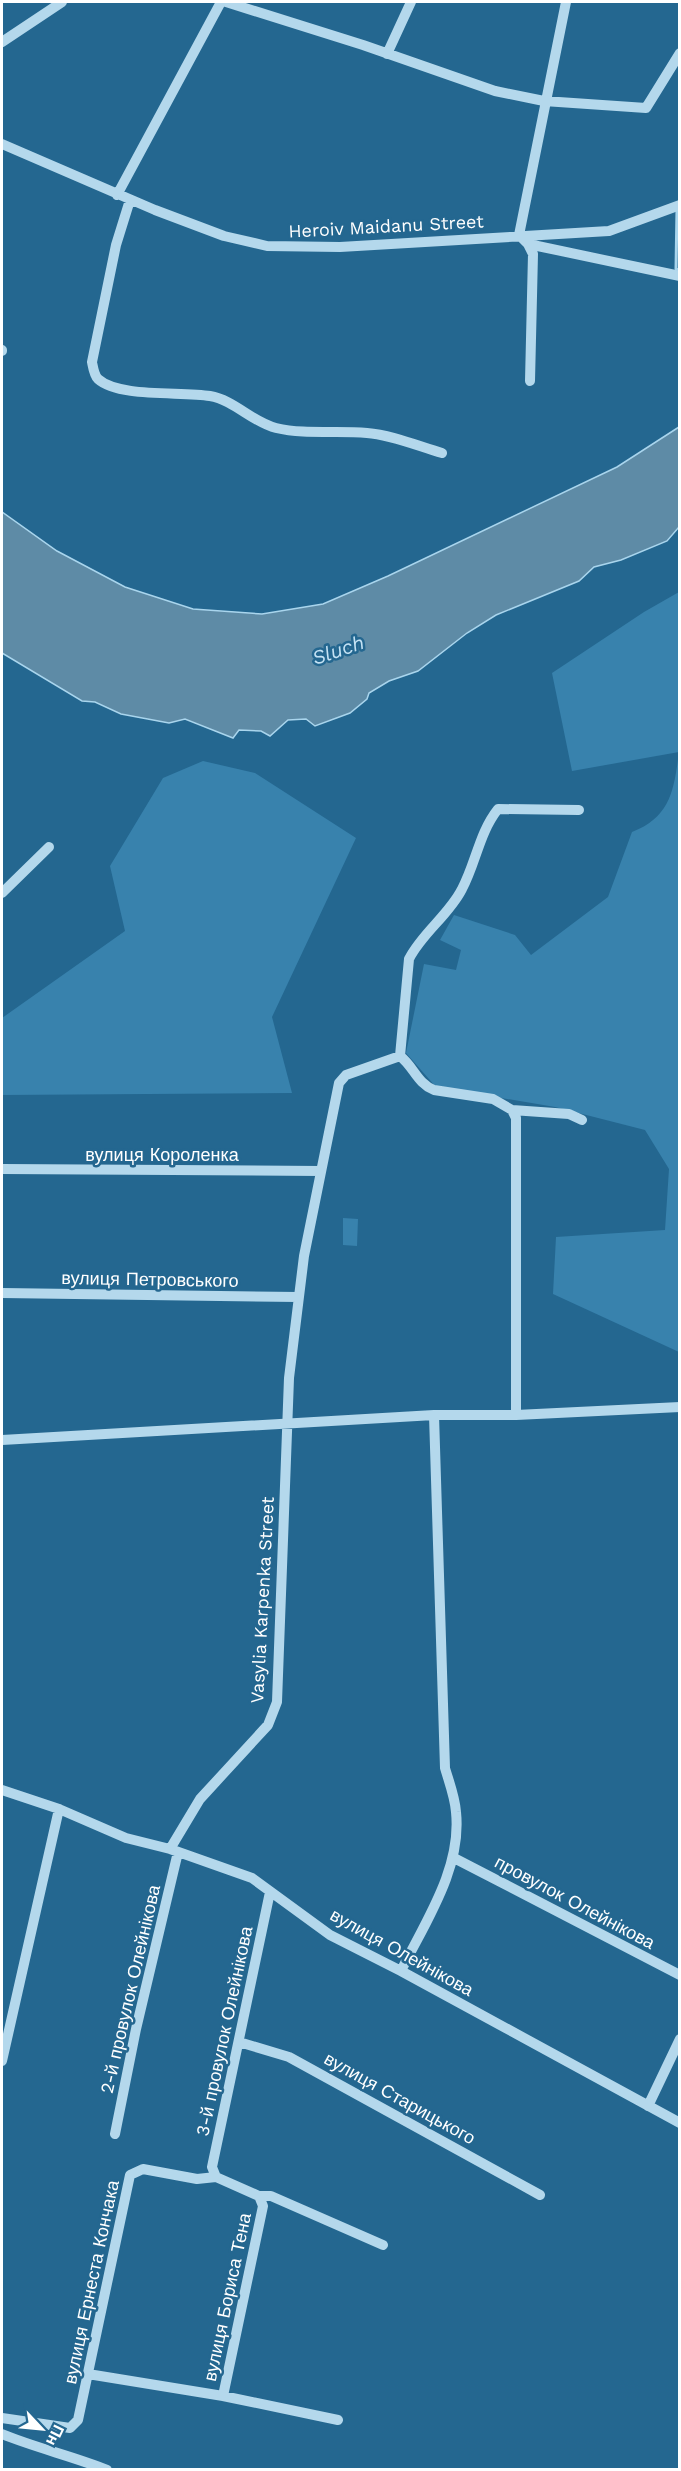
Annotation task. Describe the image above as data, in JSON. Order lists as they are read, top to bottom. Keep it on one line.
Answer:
{"streets":{"street":["Heroiv Maidanu Street","вулиця Короленка","вулиця Петровського","Vasylia Karpenka Street","провулок Олейнікова","вулиця Олейнікова","2-й провулок Олейнікова","3-й провулок Олейнікова","вулиця Старицького","вулиця Ернеста Кончака","вулиця Бориса Тена"]},"crossings":[["вулиця Короленка","Vasylia Karpenka Street"],["вулиця Петровського","Vasylia Karpenka Street"],["Vasylia Karpenka Street","вулиця Олейнікова"],["Vasylia Karpenka Street","2-й провулок Олейнікова"],["вулиця Олейнікова","2-й провулок Олейнікова"],["вулиця Олейнікова","3-й провулок Олейнікова"],["3-й провулок Олейнікова","вулиця Старицького"],["3-й провулок Олейнікова","вулиця Бориса Тена"],["вулиця Ернеста Кончака","вулиця Бориса Тена"]],"water":["Sluch"],"north":"bottom right"}
